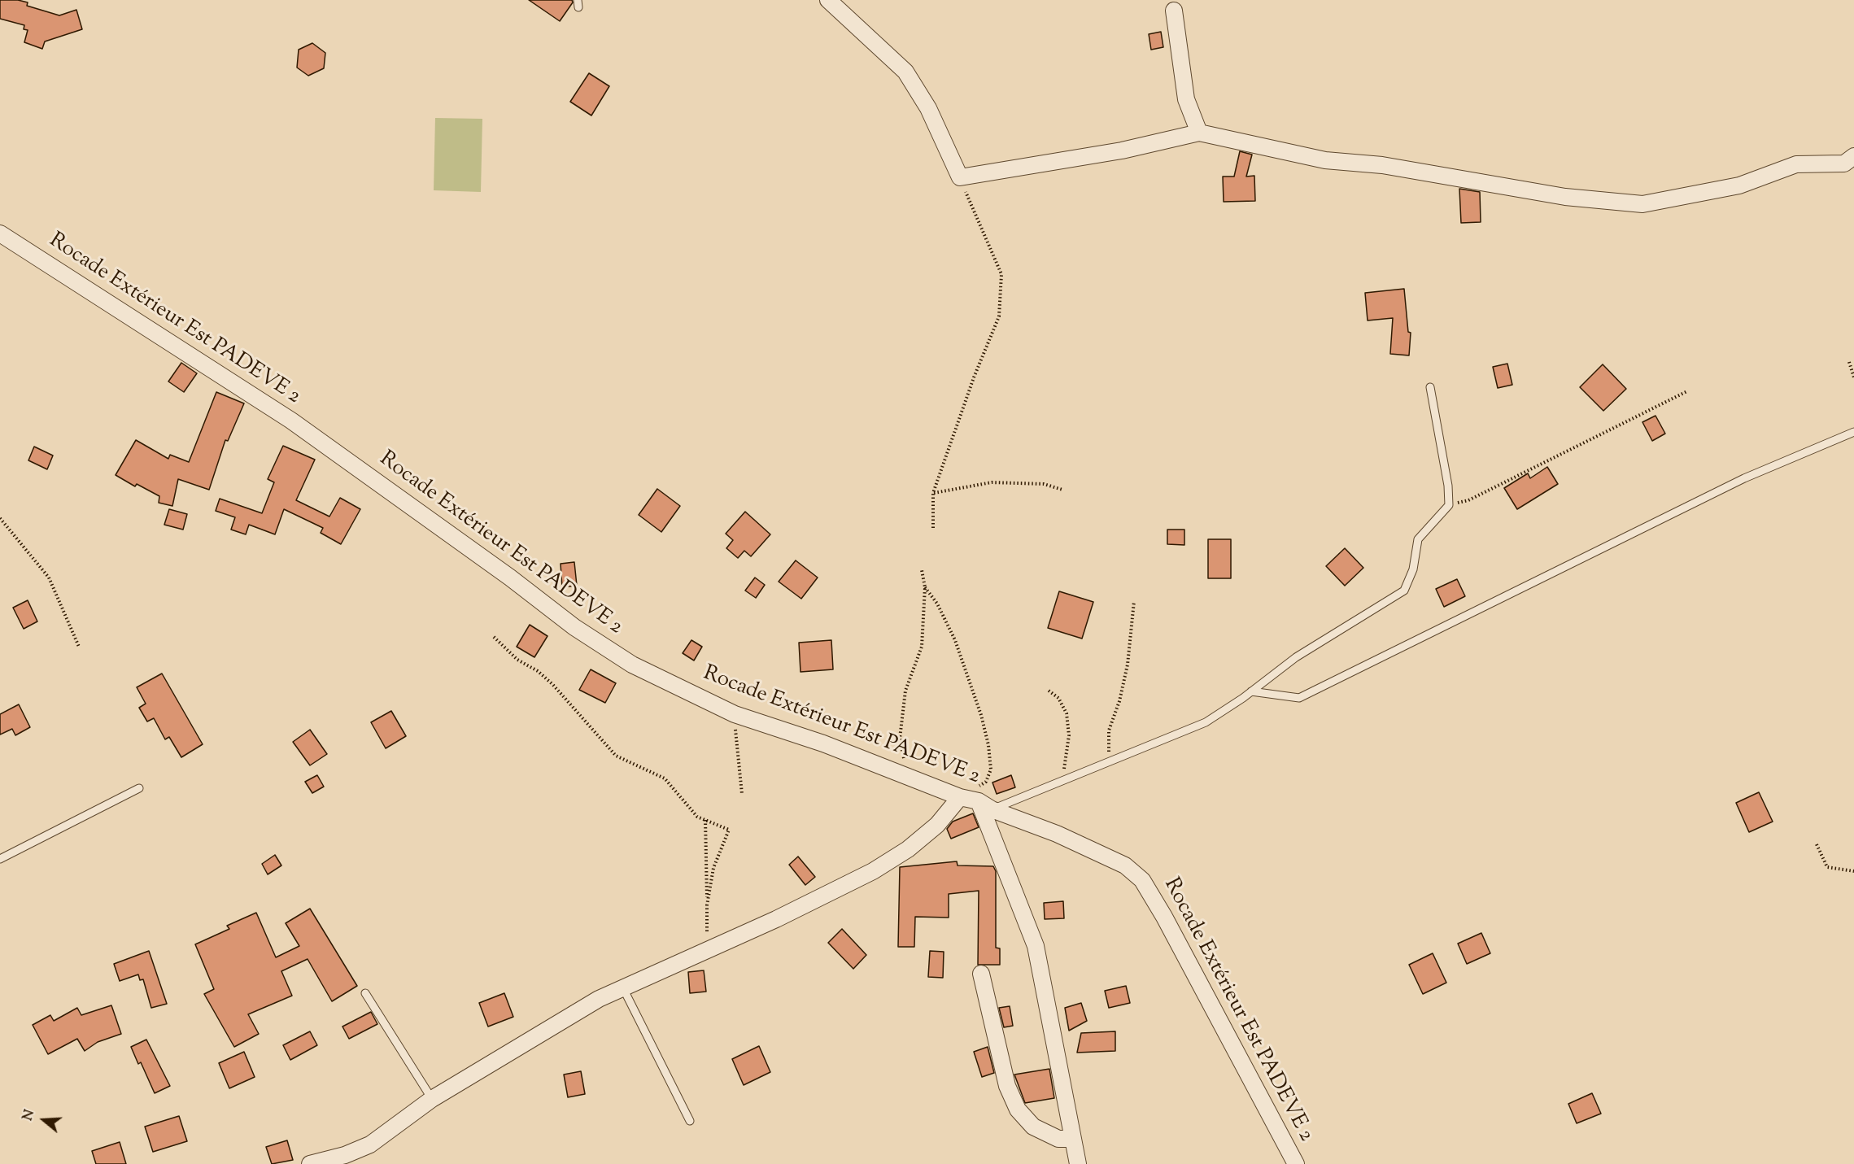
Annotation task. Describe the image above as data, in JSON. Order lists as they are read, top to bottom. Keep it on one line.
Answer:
{"streets":{"street":["Rocade Extérieur Est PADEVE 2"]},"north":"left"}
